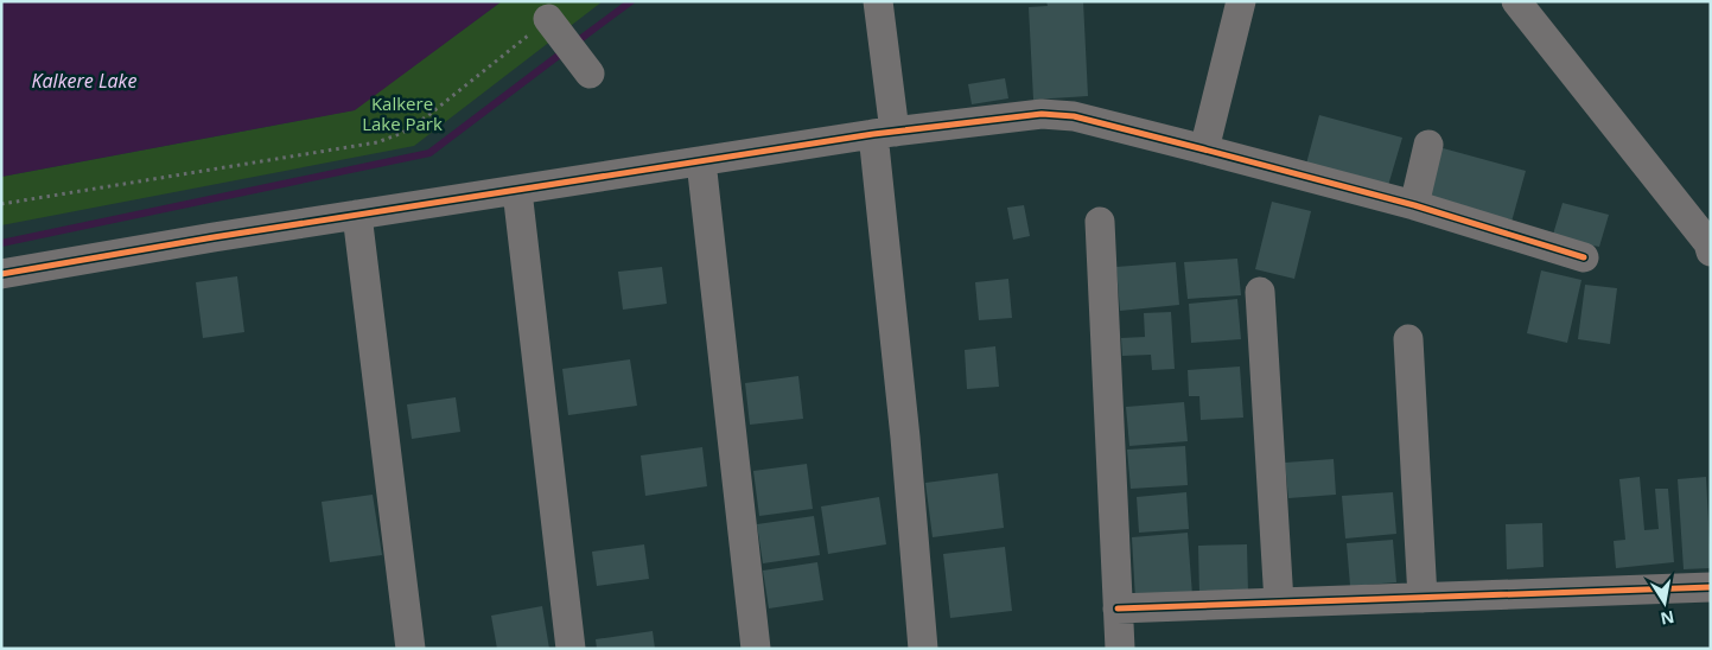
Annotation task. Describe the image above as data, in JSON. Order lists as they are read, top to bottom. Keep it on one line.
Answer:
{"water":["Kalkere Lake"],"parks":["Kalkere Lake Park"],"north":"bottom"}
